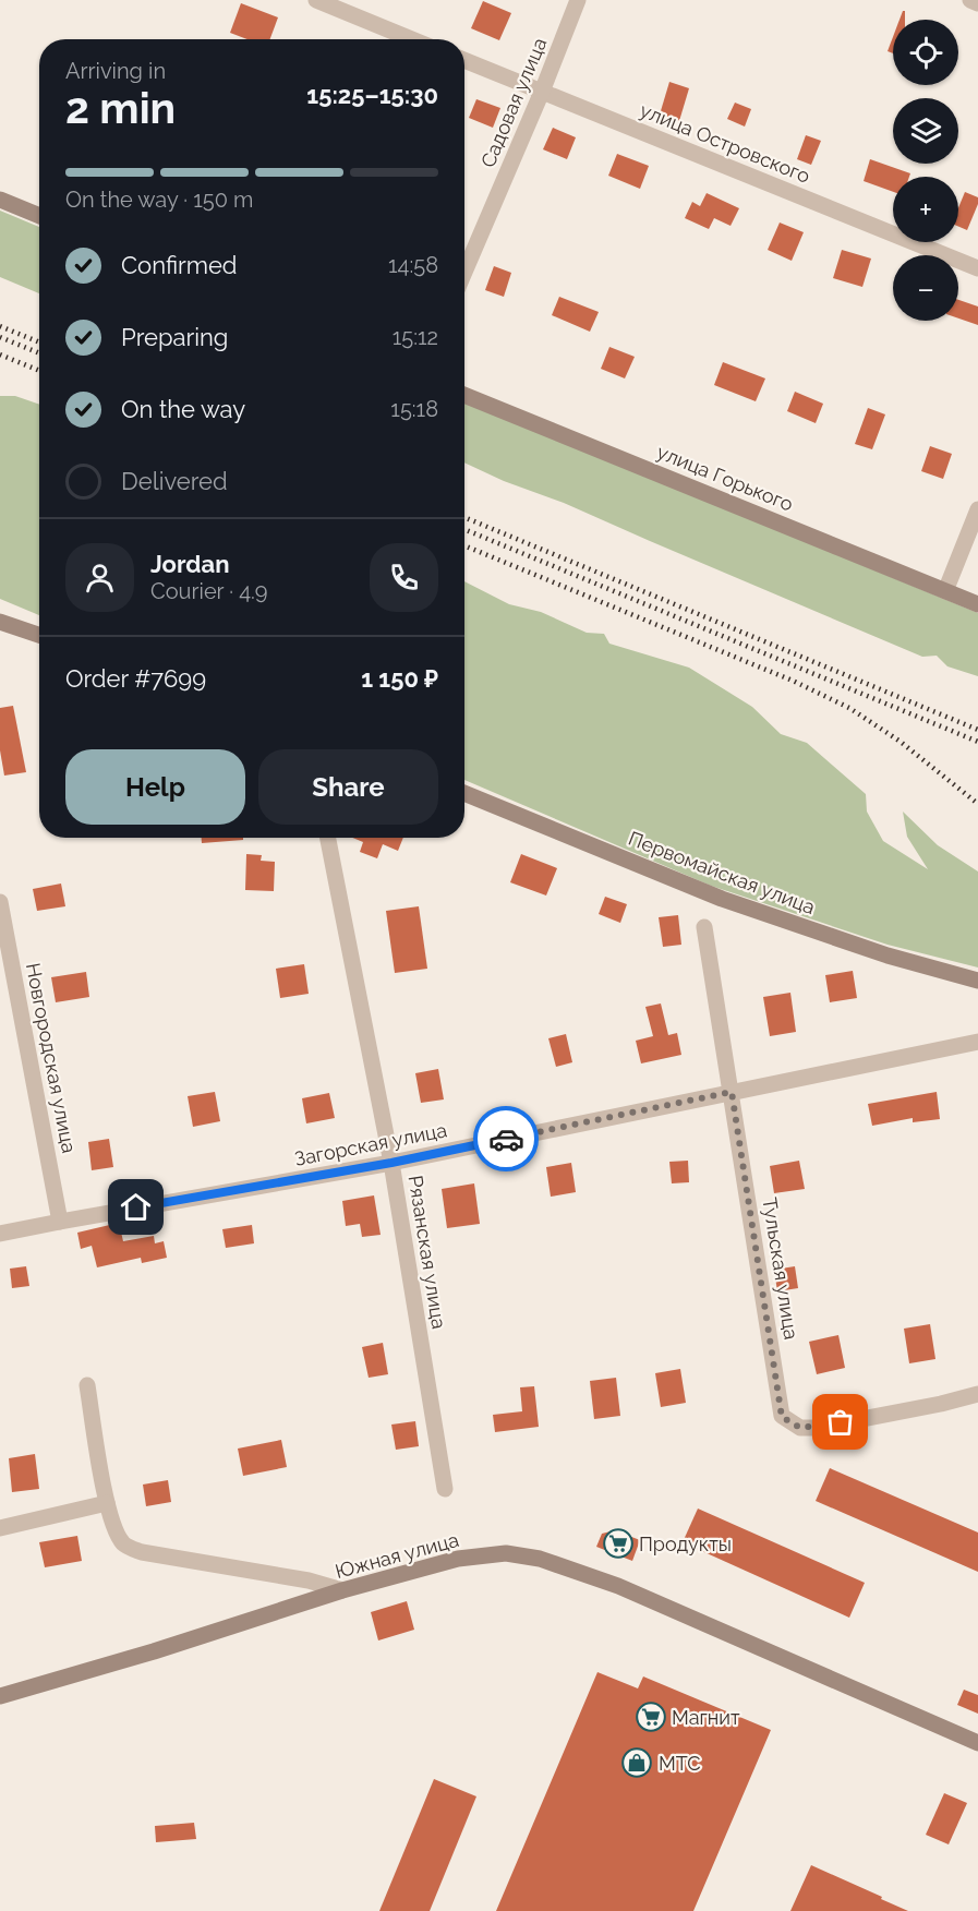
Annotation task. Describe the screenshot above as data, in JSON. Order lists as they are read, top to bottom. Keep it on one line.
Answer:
{"streets":{"street":["Садовая улица","улица Островского","улица Горького","Первомайская улица","Новгородская улица","Загорская улица","Рязанская улица","Тульская улица","Южная улица"]},"crossings":[["Садовая улица","улица Островского"],["Новгородская улица","Загорская улица"],["Загорская улица","Рязанская улица"],["Загорская улица","Тульская улица"]],"places":{"supermarket":["Продукты","Магнит"],"shop":["МТС"]},"page":{"map_buttons":["+","−"],"heading":["2 min","Arriving in","15:25–15:30"],"panel":["Jordan","Courier · 4.9","Order #7699","1 150 ₽"],"bar":"On the way · 150 m","list":[["Confirmed","14:58"],["Preparing","15:12"],["On the way","15:18"],"Delivered"],"buttons":["Help","Share"]}}
